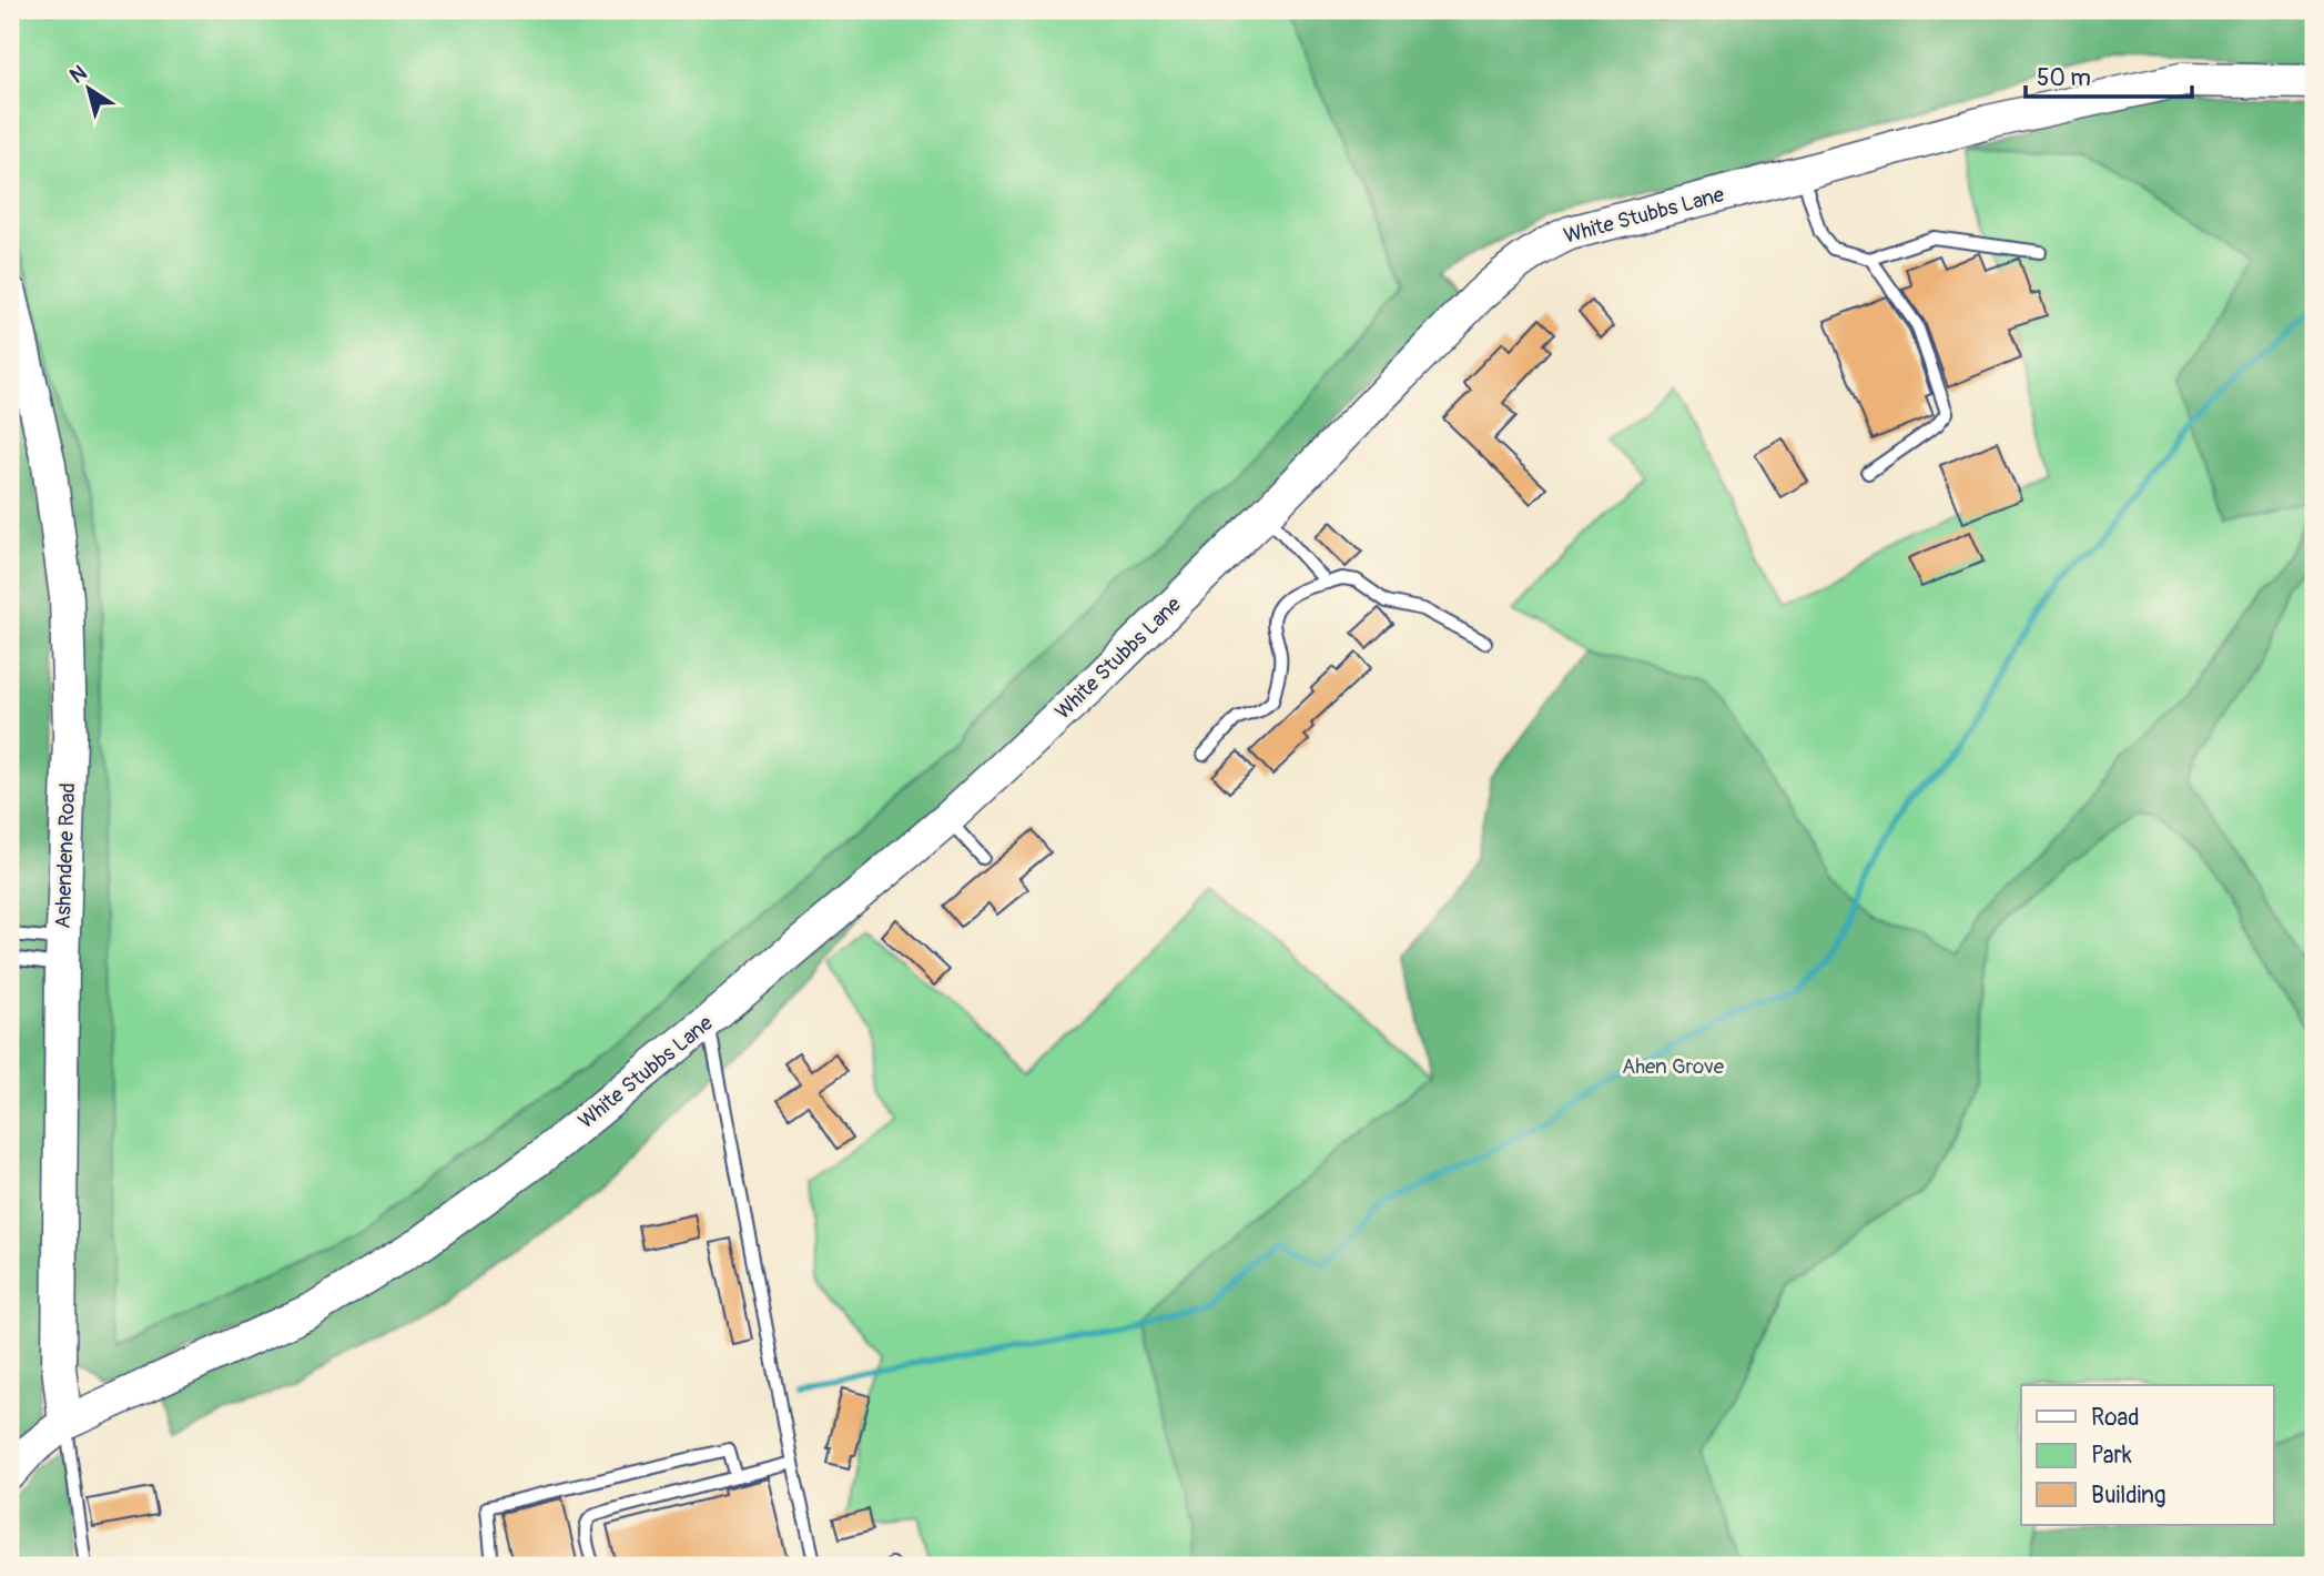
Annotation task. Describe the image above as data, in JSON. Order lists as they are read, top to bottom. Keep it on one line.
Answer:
{"streets":{"street":["White Stubbs Lane","Ashendene Road"]},"crossings":[["White Stubbs Lane","Ashendene Road"]],"parks":["Ahen Grove"],"legend":["Road","Park","Building"],"scale_bar":"50 m","north":"top left"}
